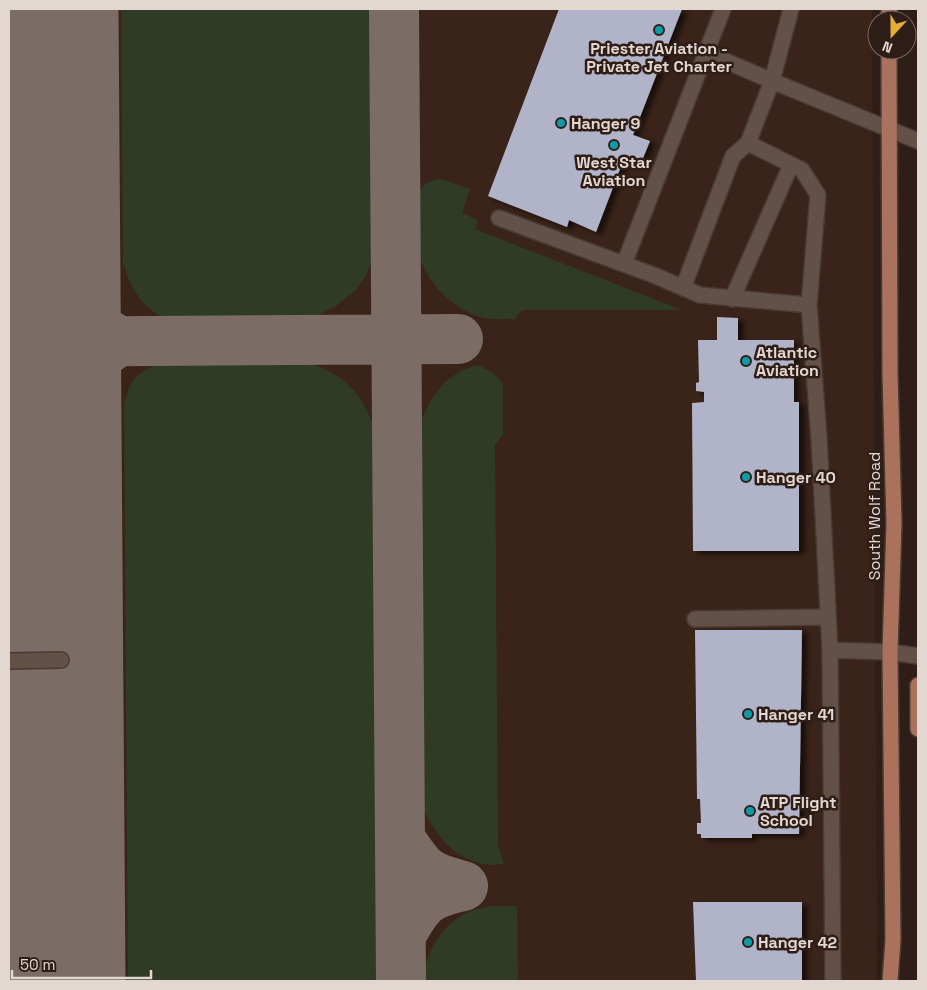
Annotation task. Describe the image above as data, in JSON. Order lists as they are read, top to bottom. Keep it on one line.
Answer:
{"streets":{"main road":["South Wolf Road"]},"places":["Priester Aviation - Private Jet Charter","Hanger 9","West Star Aviation","Atlantic Aviation","Hanger 40","Hanger 41","ATP Flight School","Hanger 42"],"scale_bar":"50 m","north":"bottom"}
